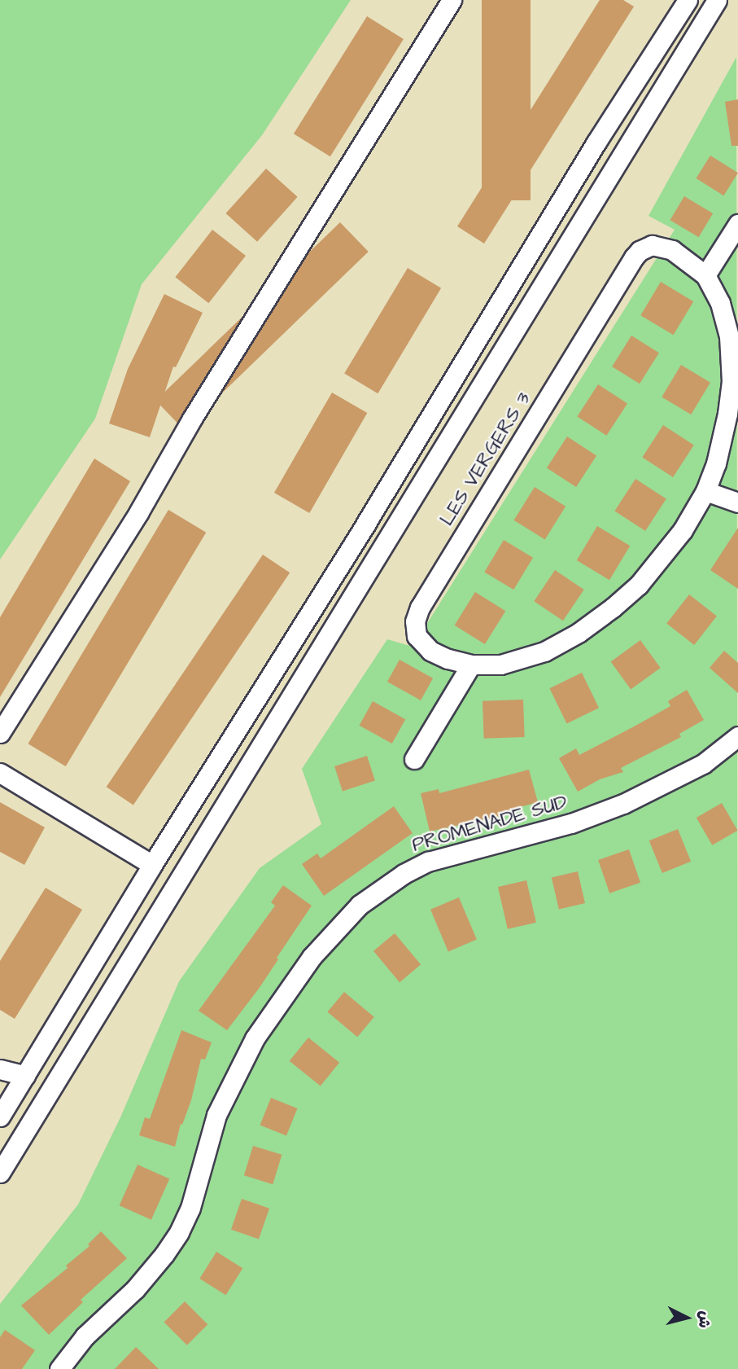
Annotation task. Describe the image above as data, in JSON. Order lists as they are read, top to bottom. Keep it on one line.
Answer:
{"streets":{"street":["LES VERGERS 3","PROMENADE SUD"]},"north":"right"}
